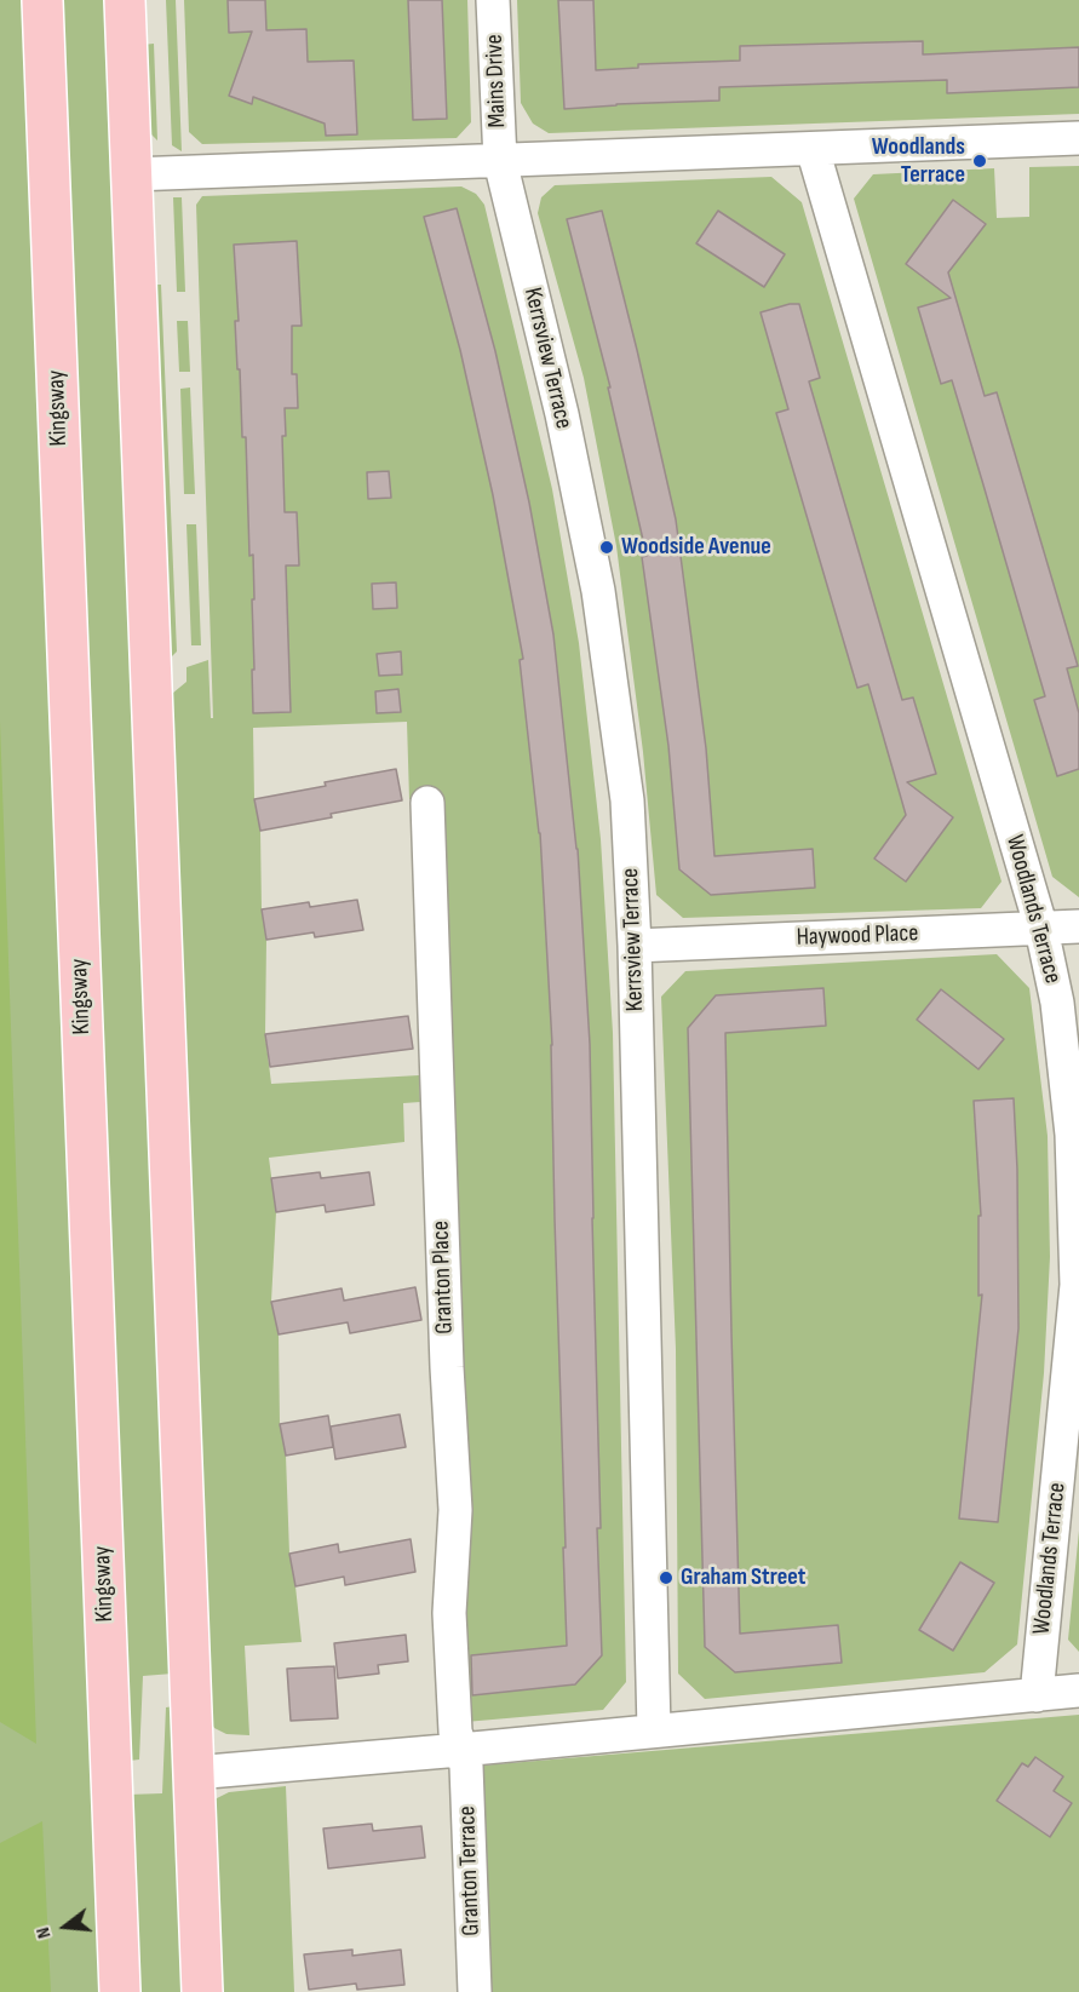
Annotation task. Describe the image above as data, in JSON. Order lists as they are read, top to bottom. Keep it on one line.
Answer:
{"streets":{"highway":["Kingsway"],"street":["Mains Drive","Kerrsview Terrace","Woodlands Terrace","Haywood Place","Granton Place","Granton Terrace"]},"crossings":[["Mains Drive","Kerrsview Terrace"],["Kerrsview Terrace","Haywood Place"],["Woodlands Terrace","Haywood Place"],["Granton Place","Granton Terrace"]],"places":["Woodlands Terrace","Woodside Avenue","Graham Street"],"north":"left"}
